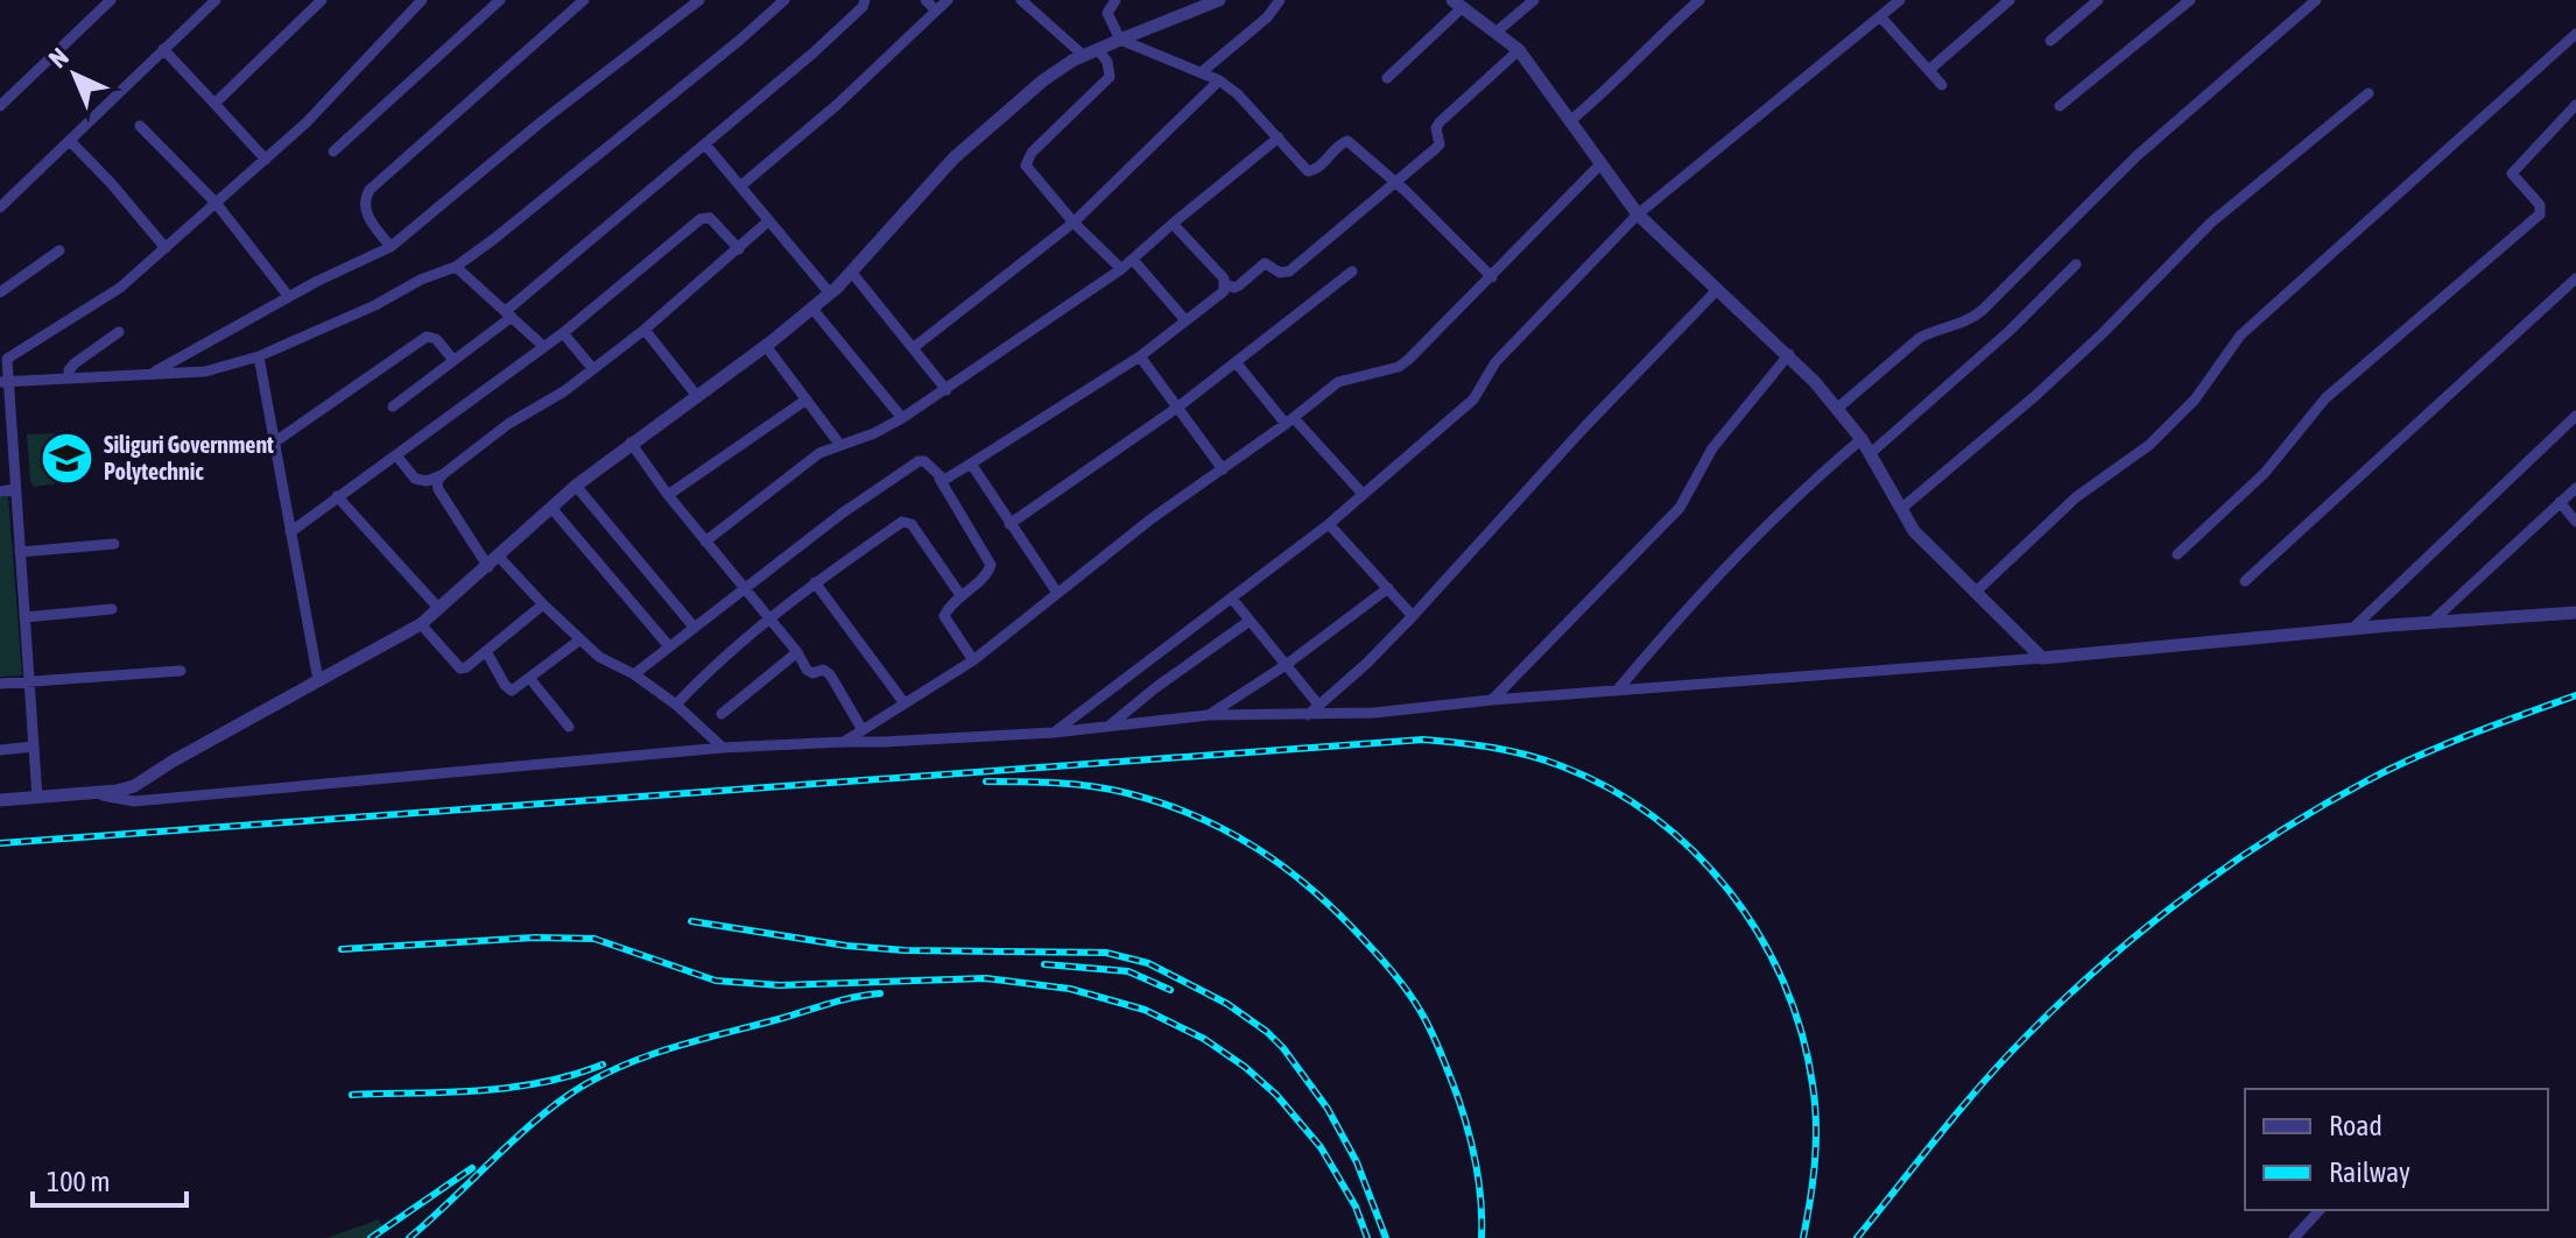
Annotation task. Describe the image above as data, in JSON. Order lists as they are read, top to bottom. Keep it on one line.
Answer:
{"places":{"school or university":["Siliguri Government Polytechnic"]},"legend":["Road","Railway"],"scale_bar":"100 m","north":"top left"}
